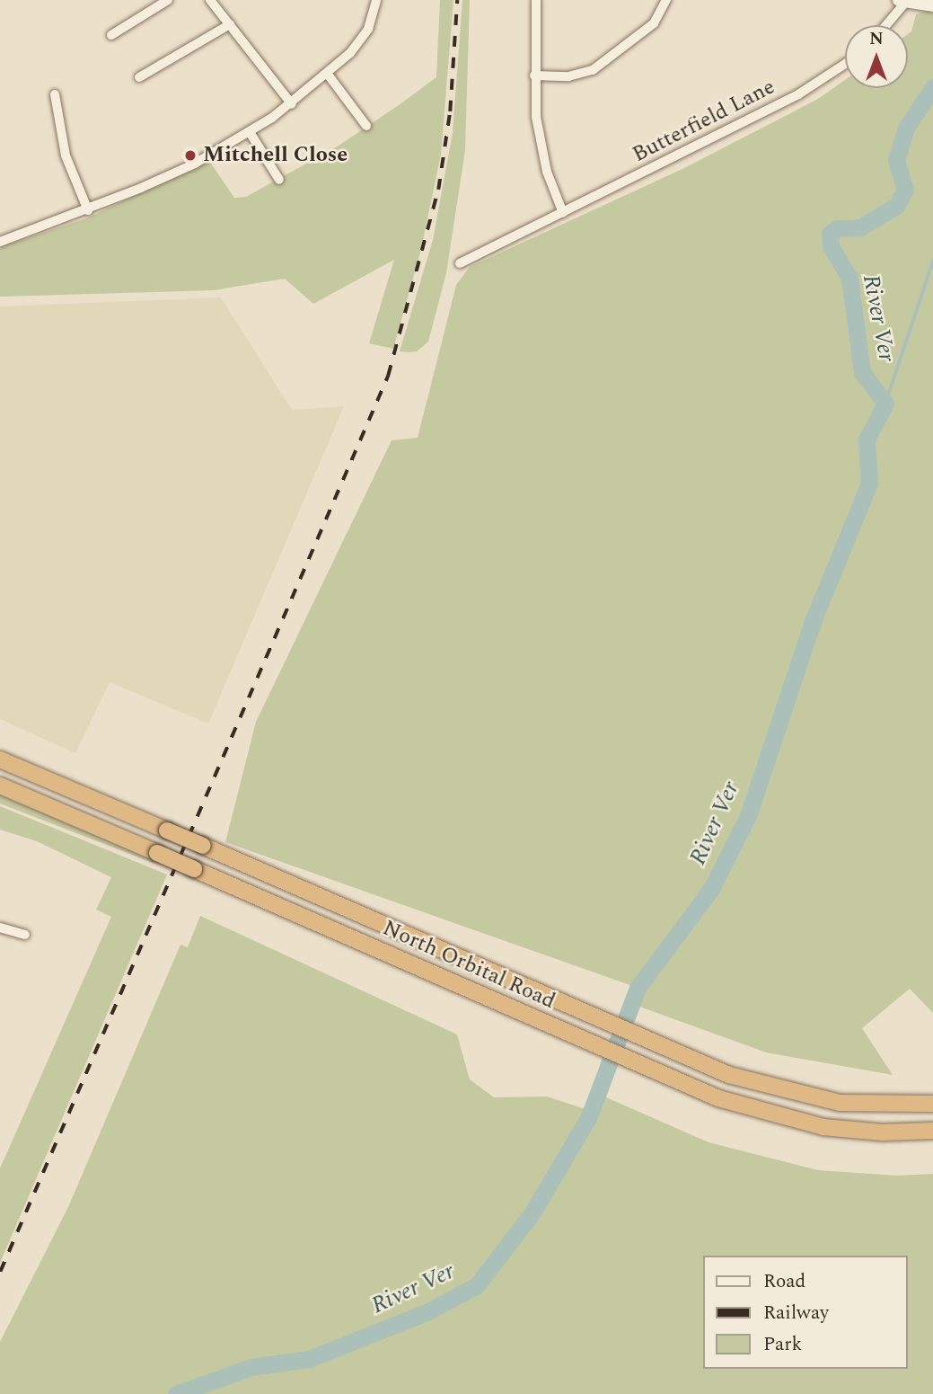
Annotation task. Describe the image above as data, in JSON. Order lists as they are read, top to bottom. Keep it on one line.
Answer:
{"streets":{"highway":["North Orbital Road"],"street":["Butterfield Lane"]},"water":["River Ver"],"places":["Mitchell Close"],"legend":["Road","Railway","Park"],"north":"top"}
